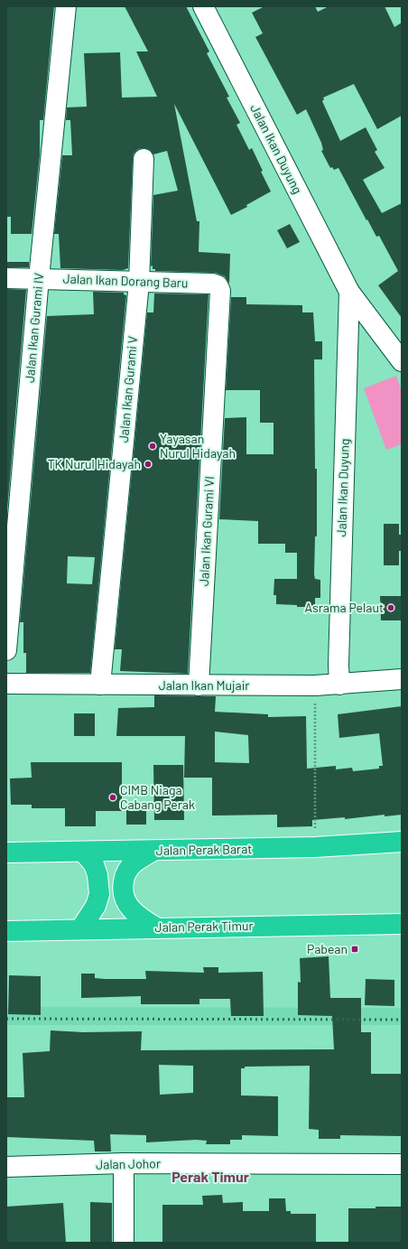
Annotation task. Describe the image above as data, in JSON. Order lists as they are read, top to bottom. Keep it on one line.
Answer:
{"streets":{"highway":["Jalan Perak Barat","Jalan Perak Timur"],"street":["Jalan Ikan Duyung","Jalan Ikan Dorang Baru","Jalan Ikan Gurami IV","Jalan Ikan Gurami V","Jalan Ikan Gurami VI","Jalan Ikan Mujair","Jalan Johor"]},"crossings":[["Jalan Ikan Duyung","Jalan Ikan Mujair"],["Jalan Ikan Dorang Baru","Jalan Ikan Gurami IV"],["Jalan Ikan Dorang Baru","Jalan Ikan Gurami V"],["Jalan Ikan Dorang Baru","Jalan Ikan Gurami VI"],["Jalan Ikan Gurami V","Jalan Ikan Mujair"],["Jalan Ikan Gurami VI","Jalan Ikan Mujair"]],"districts":["Perak Timur"],"places":{"other":["Yayasan Nurul Hidayah","TK Nurul Hidayah","Asrama Pelaut","CIMB Niaga Cabang Perak"],"transit":["Pabean"]}}
